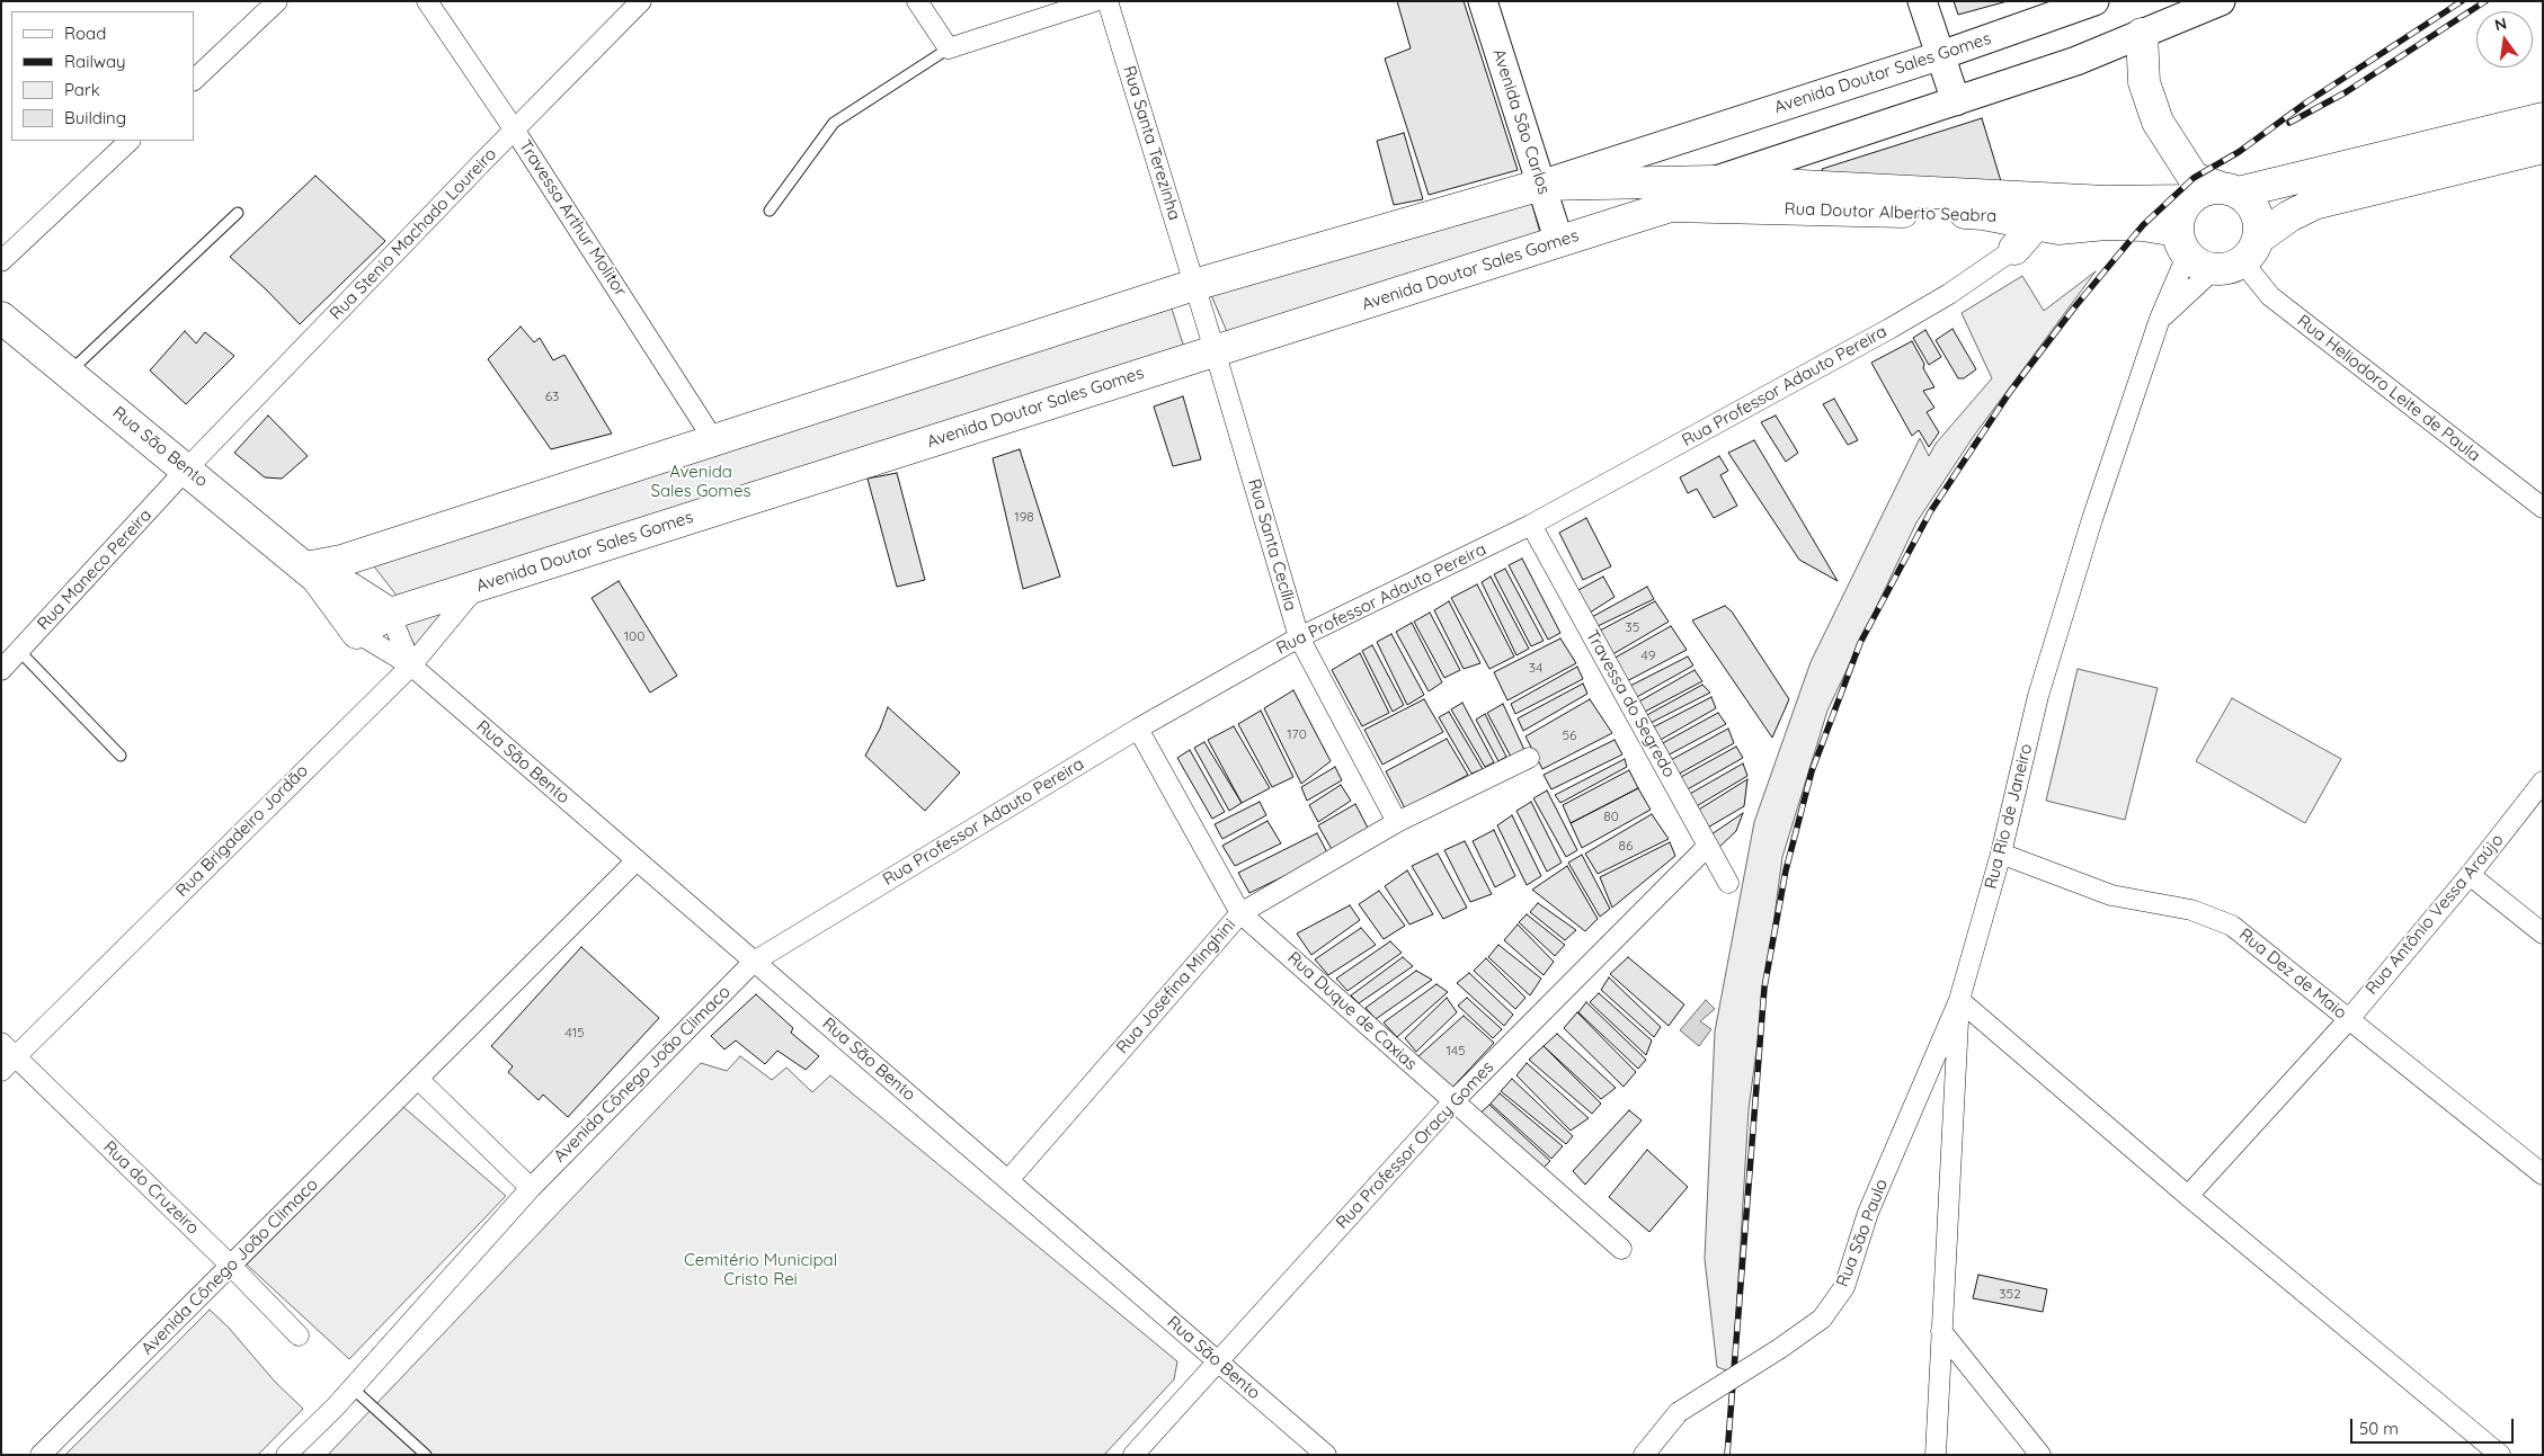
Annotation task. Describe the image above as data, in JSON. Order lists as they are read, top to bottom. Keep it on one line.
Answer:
{"streets":{"main road":["Avenida Doutor Sales Gomes","Avenida São Carlos","Rua Doutor Alberto Seabra","Rua São Bento"],"street":["Rua Santa Terezinha","Travessa Arthur Molitor","Rua Stenio Machado Loureiro","Rua Professor Adauto Pereira","Rua Heliodoro Leite de Paula","Rua Santa Cecília","Rua Maneco Pereira","Travessa do Segredo","Rua Rio de Janeiro","Rua Brigadeiro Jordão","Rua Antônio Vessa Araújo","Rua Dez de Maio","Rua Josefina Minghini","Rua Duque de Caxias","Avenida Cônego João Climaco","Rua Professor Oracy Gomes","Rua do Cruzeiro","Rua São Paulo"]},"crossings":[["Avenida Doutor Sales Gomes","Avenida São Carlos"],["Avenida Doutor Sales Gomes","Rua Santa Terezinha"],["Avenida Doutor Sales Gomes","Rua Doutor Alberto Seabra"],["Avenida Doutor Sales Gomes","Travessa Arthur Molitor"],["Avenida Doutor Sales Gomes","Rua São Bento"],["Avenida Doutor Sales Gomes","Rua Santa Cecília"],["Avenida Doutor Sales Gomes","Rua Brigadeiro Jordão"],["Rua Santa Terezinha","Rua Santa Cecília"],["Rua Doutor Alberto Seabra","Rua Heliodoro Leite de Paula"],["Rua Doutor Alberto Seabra","Rua Rio de Janeiro"],["Travessa Arthur Molitor","Rua Stenio Machado Loureiro"],["Rua Stenio Machado Loureiro","Rua São Bento"],["Rua Stenio Machado Loureiro","Rua Maneco Pereira"],["Rua Professor Adauto Pereira","Rua São Bento"],["Rua Professor Adauto Pereira","Rua Santa Cecília"],["Rua Professor Adauto Pereira","Travessa do Segredo"],["Rua Professor Adauto Pereira","Rua Duque de Caxias"],["Rua Professor Adauto Pereira","Avenida Cônego João Climaco"],["Rua Heliodoro Leite de Paula","Rua Rio de Janeiro"],["Rua São Bento","Rua Maneco Pereira"],["Rua São Bento","Rua Brigadeiro Jordão"],["Rua São Bento","Rua Josefina Minghini"],["Rua São Bento","Avenida Cônego João Climaco"],["Rua São Bento","Rua Professor Oracy Gomes"],["Rua Santa Cecília","Rua Josefina Minghini"],["Travessa do Segredo","Rua Professor Oracy Gomes"],["Rua Rio de Janeiro","Rua Dez de Maio"],["Rua Rio de Janeiro","Rua São Paulo"],["Rua Brigadeiro Jordão","Rua do Cruzeiro"],["Rua Antônio Vessa Araújo","Rua Dez de Maio"],["Rua Josefina Minghini","Rua Duque de Caxias"],["Rua Duque de Caxias","Rua Professor Oracy Gomes"],["Avenida Cônego João Climaco","Rua do Cruzeiro"]],"parks":["Avenida Sales Gomes","Cemitério Municipal Cristo Rei"],"house_numbers":["63","198","35","100","49","34","170","56","80","86","415","145","352"],"legend":["Road","Railway","Park","Building"],"scale_bar":"50 m","north":"top"}
